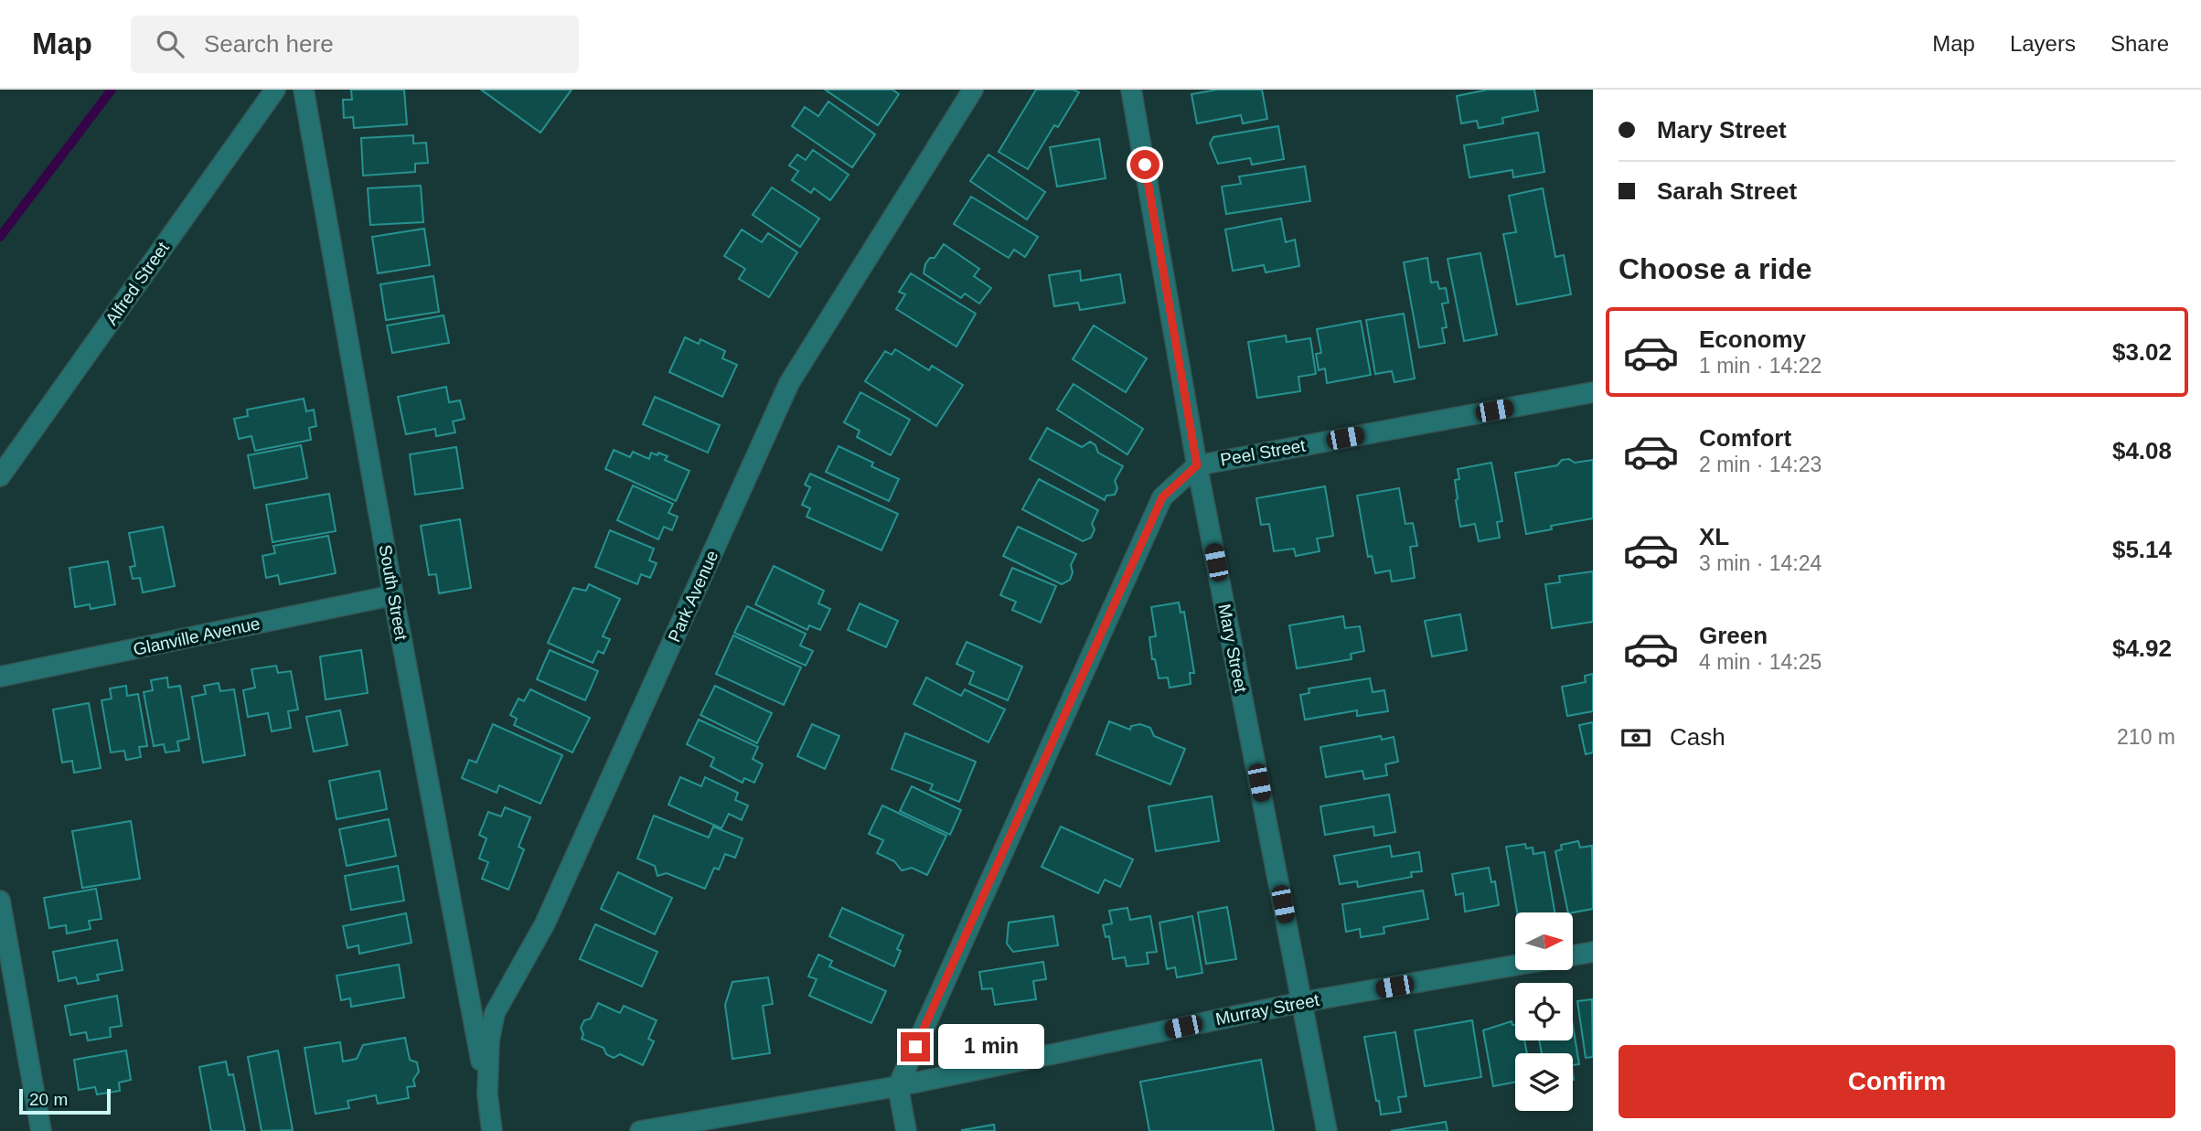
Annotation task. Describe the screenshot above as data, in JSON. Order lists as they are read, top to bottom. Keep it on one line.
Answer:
{"streets":{"street":["Alfred Street","Peel Street","South Street","Park Avenue","Glanville Avenue","Mary Street","Murray Street"]},"crossings":[["Peel Street","Mary Street"],["South Street","Park Avenue"],["South Street","Glanville Avenue"],["Mary Street","Murray Street"]],"scale_bar":"20 m","north":"right","page":{"header":"Map","search":"Search here","nav":["Map","Layers","Share"],"banner":["Mary Street","Sarah Street"],"heading":"Choose a ride","list":[{"name":"Economy","note":"1 min · 14:22","value":"$3.02"},{"name":"Comfort","note":"2 min · 14:23","value":"$4.08"},{"name":"XL","note":"3 min · 14:24","value":"$5.14"},{"name":"Green","note":"4 min · 14:25","value":"$4.92"}],"pay":["Cash","210 m"],"bubble":"1 min","buttons":"Confirm","scale":"20 m"}}
